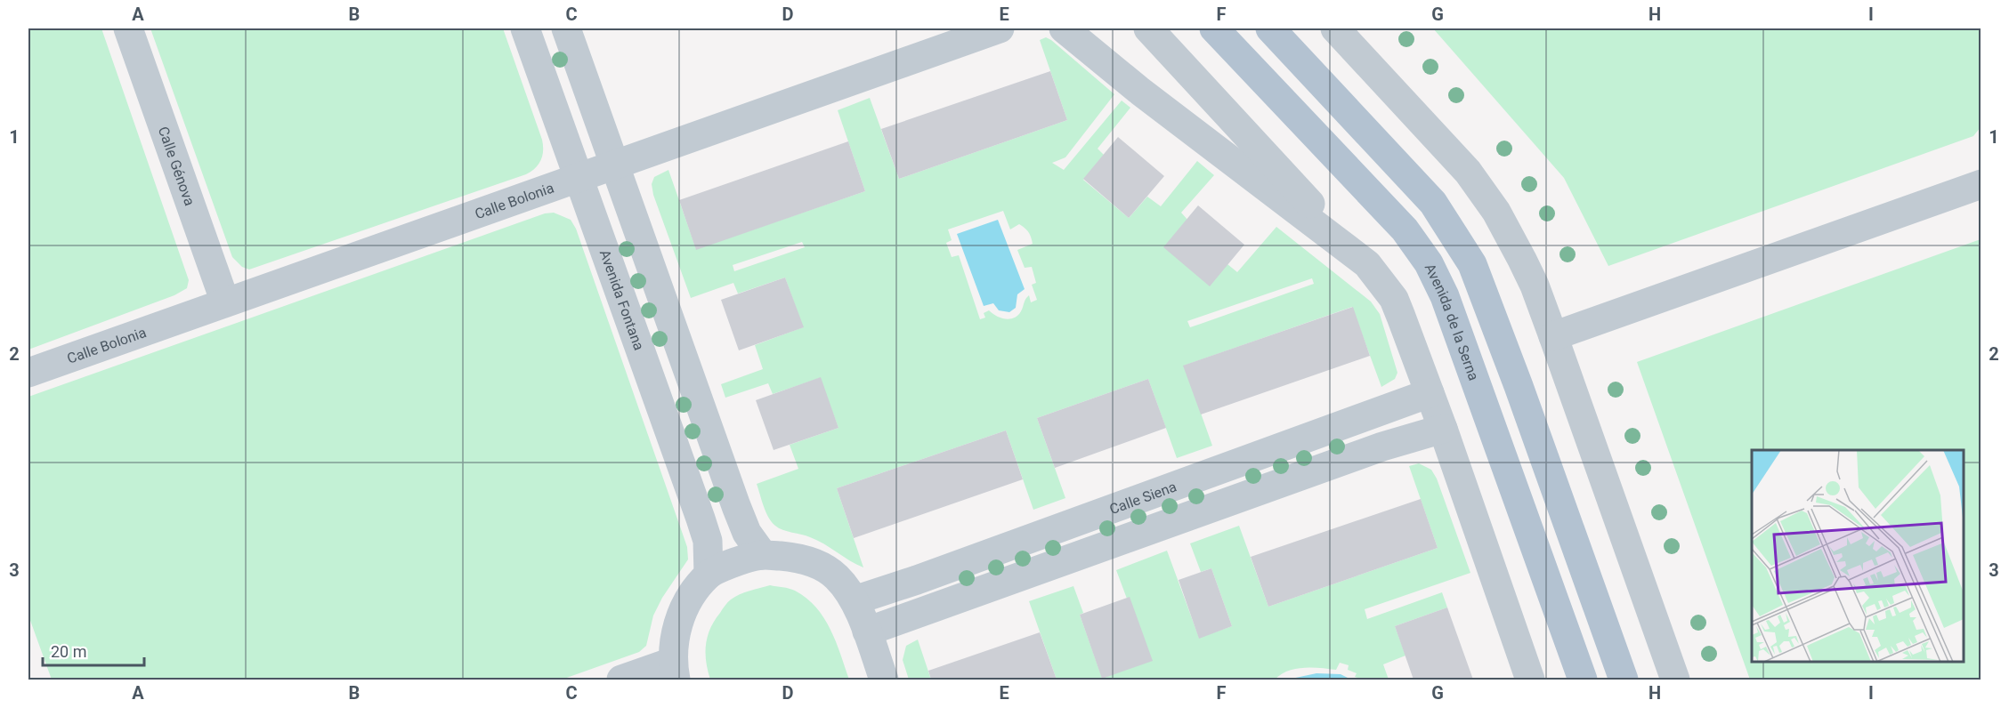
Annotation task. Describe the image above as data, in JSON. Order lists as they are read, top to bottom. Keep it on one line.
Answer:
{"streets":{"main road":["Avenida de la Serna"],"street":["Calle Génova","Calle Bolonia","Avenida Fontana","Calle Siena"]},"crossings":[["Calle Génova","Calle Bolonia"],["Calle Bolonia","Avenida Fontana"]],"scale_bar":"20 m","grid":{"columns":["A","B","C","D","E","F","G","H","I"],"rows":["1","2","3"]}}
